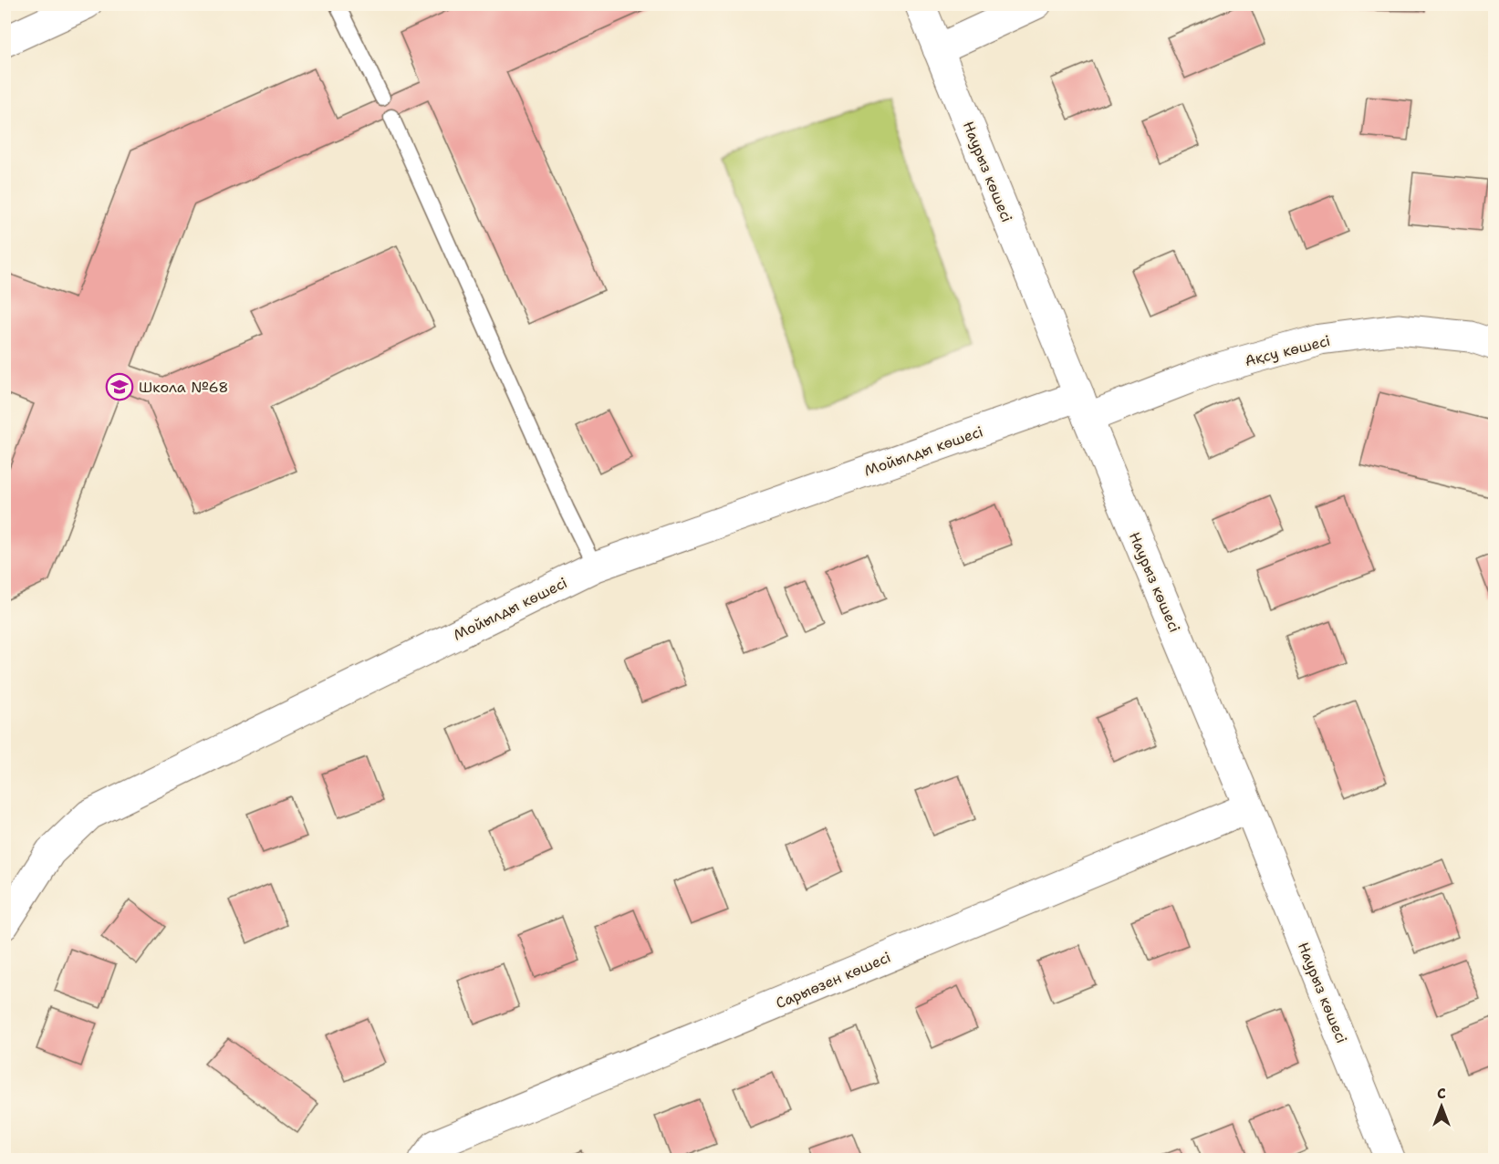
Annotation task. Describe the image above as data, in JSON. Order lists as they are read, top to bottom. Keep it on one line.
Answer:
{"streets":{"street":["Наурыз көшесі","Ақсу көшесі","Мойылды көшесі","Сарыөзен көшесі"]},"crossings":[["Наурыз көшесі","Ақсу көшесі"],["Наурыз көшесі","Мойылды көшесі"],["Наурыз көшесі","Сарыөзен көшесі"],["Ақсу көшесі","Мойылды көшесі"]],"places":{"school or university":["Школа №68"]},"north":"top"}
